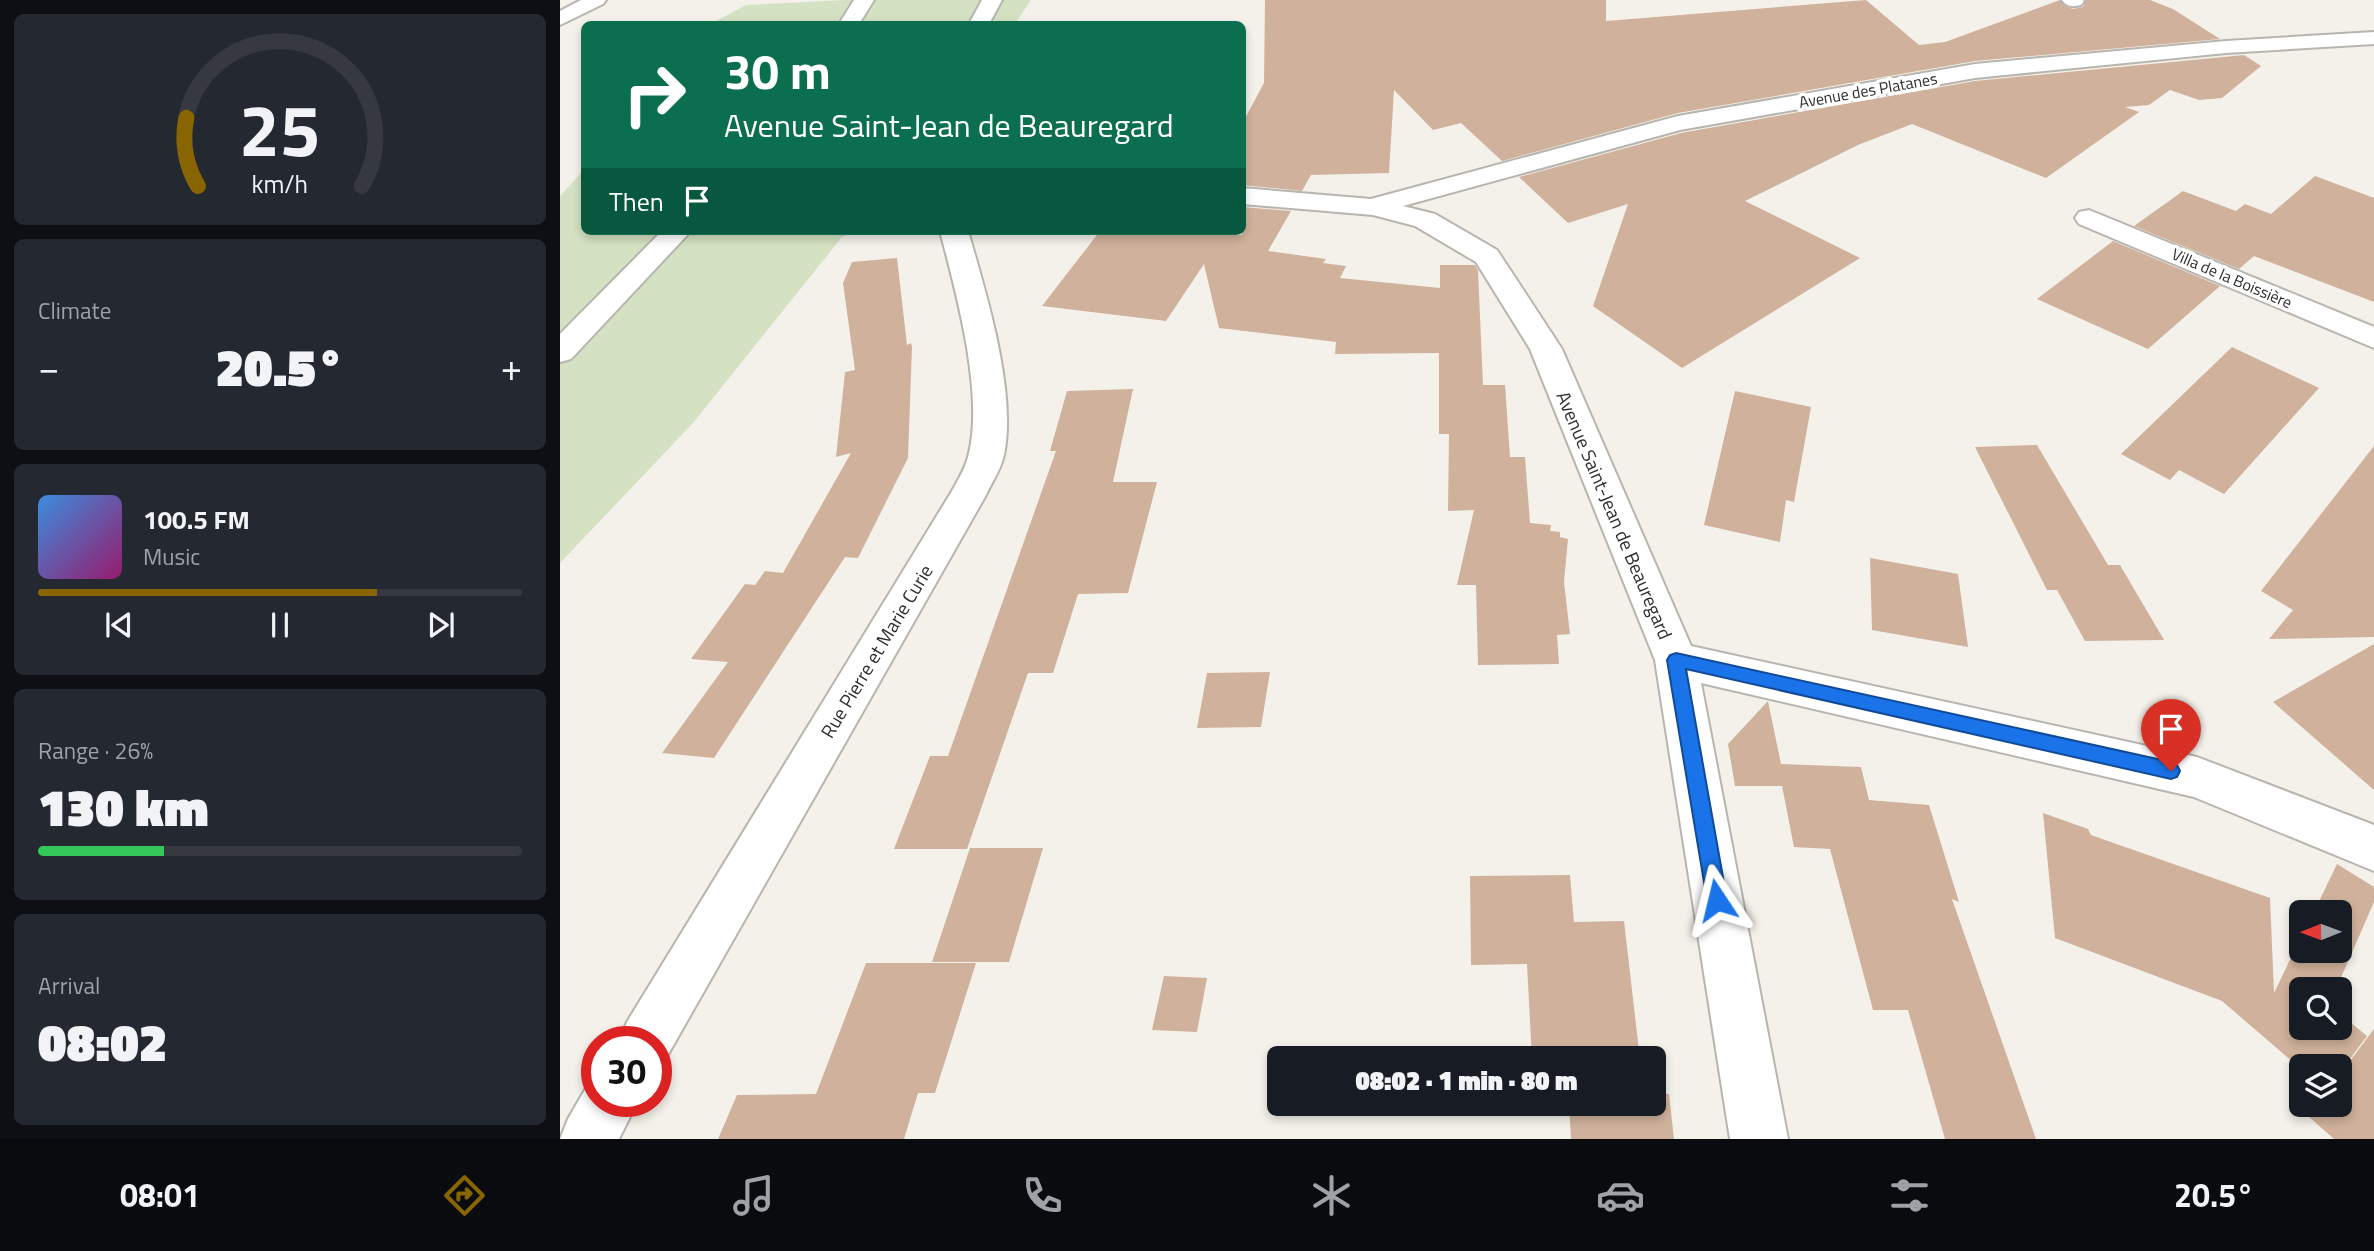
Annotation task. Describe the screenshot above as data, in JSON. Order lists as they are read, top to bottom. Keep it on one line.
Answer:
{"streets":{"street":["Avenue des Platanes","Villa de la Boissière","Avenue Saint-Jean de Beauregard","Rue Pierre et Marie Curie"]},"crossings":[["Avenue des Platanes","Avenue Saint-Jean de Beauregard"]],"north":"left","page":{"turn":["30 m","Avenue Saint-Jean de Beauregard"],"then":"Then","tile":["Climate",["Range · 26%","130 km"],["Arrival","08:02"]],"heat":["−","20.5°","+"],"song":["100.5 FM","Music"],"limit":"30","trip":"08:02 · 1 min · 80 m","tabs":["08:01","20.5°"],"gauge":["25","km/h"]}}
